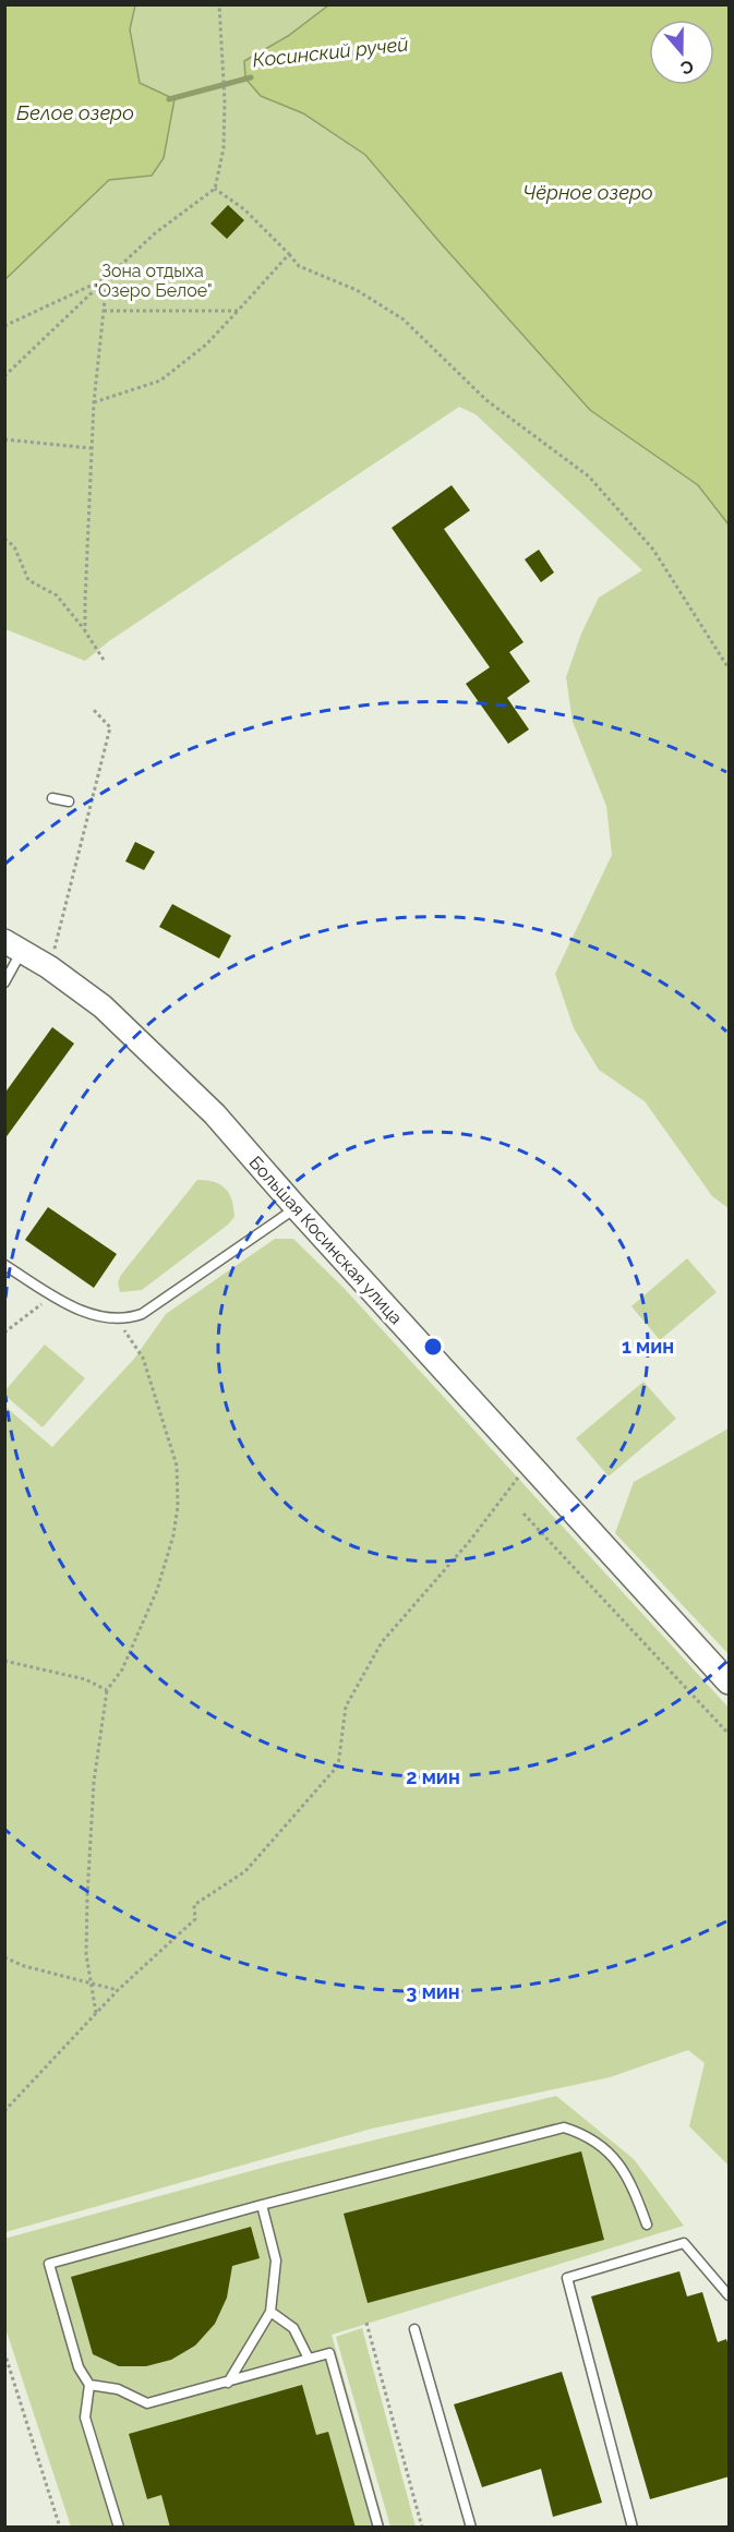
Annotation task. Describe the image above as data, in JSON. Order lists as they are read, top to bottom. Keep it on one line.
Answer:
{"streets":{"street":["Большая Косинская улица"]},"water":["Косинский ручей","Белое озеро","Чёрное озеро"],"parks":["Зона отдыха \"Озеро Белое\""],"north":"bottom","rings":["1 мин","2 мин","3 мин"]}
